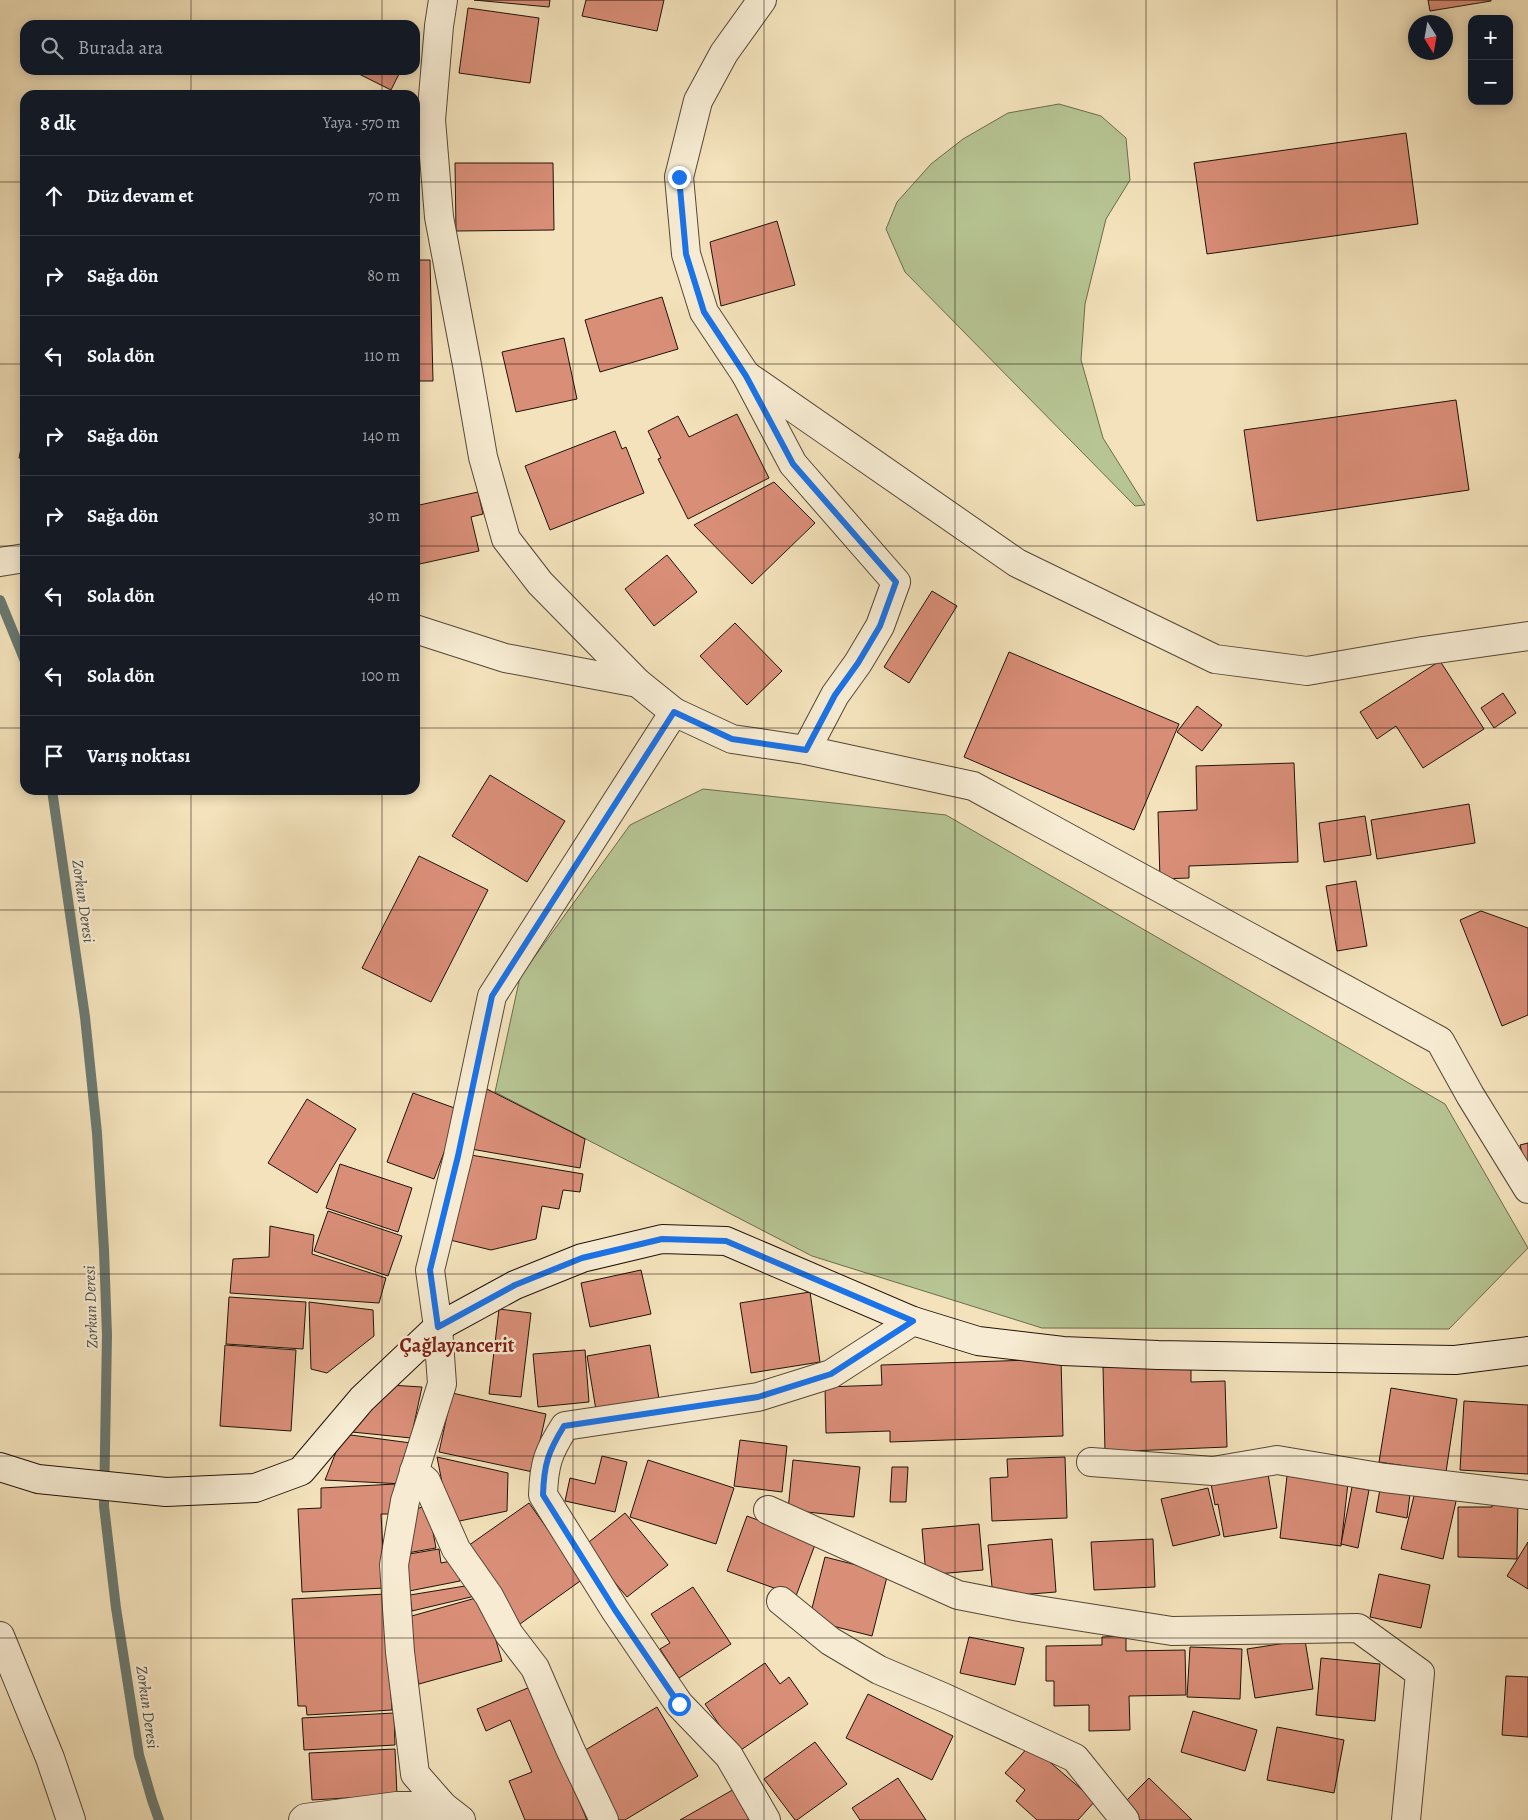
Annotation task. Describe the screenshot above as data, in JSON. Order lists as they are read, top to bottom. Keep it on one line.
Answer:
{"districts":["Çağlayancerit"],"water":["Zorkun Deresi"],"north":"bottom","page":{"map_buttons":["+","−"],"search":"Burada ara","heading":["8 dk","Yaya · 570 m"],"list":[["Düz devam et","70 m"],["Sağa dön","80 m"],["Sola dön","110 m"],["Sağa dön","140 m"],["Sağa dön","30 m"],["Sola dön","40 m"],["Sola dön","100 m"],"Varış noktası"]}}
